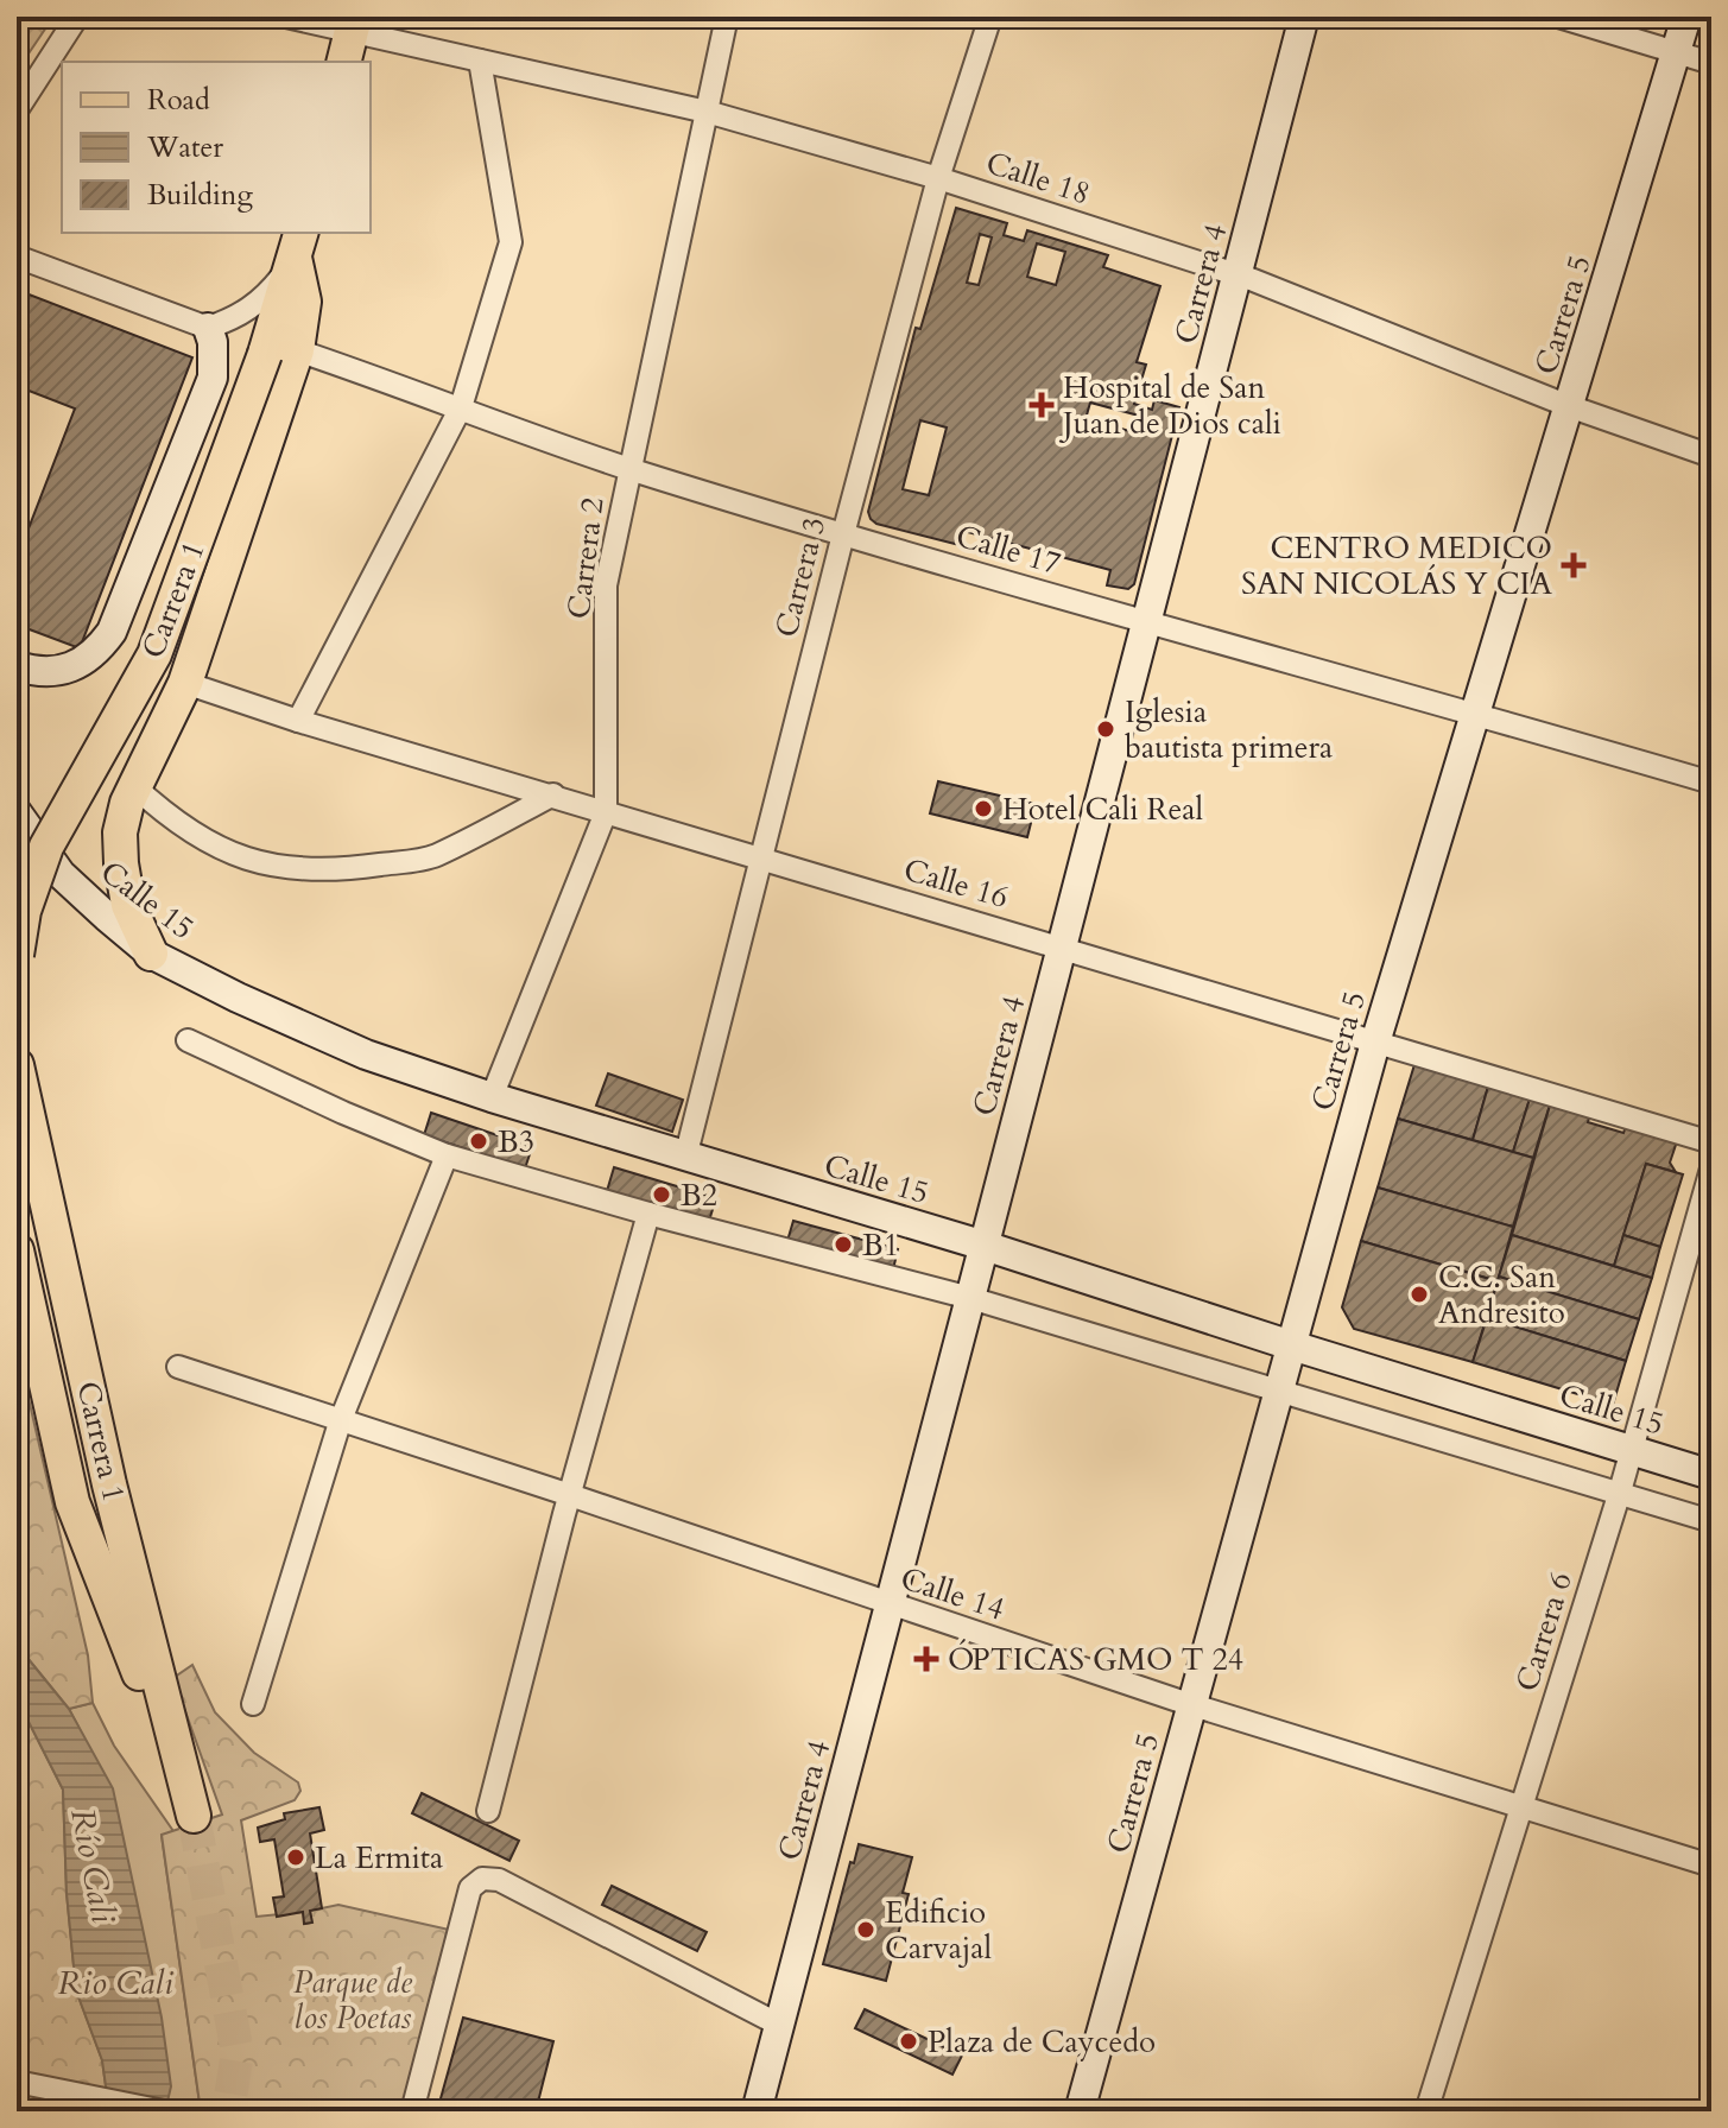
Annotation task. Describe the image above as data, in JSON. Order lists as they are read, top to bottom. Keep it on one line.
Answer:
{"streets":{"main road":["Carrera 1"],"street":["Calle 18","Carrera 4","Carrera 5","Calle 17","Carrera 2","Carrera 3","Calle 16","Calle 15","Calle 14","Carrera 6"]},"crossings":[["Calle 18","Carrera 4"],["Calle 18","Carrera 5"],["Calle 18","Carrera 2"],["Calle 18","Carrera 3"],["Carrera 4","Calle 17"],["Carrera 4","Calle 16"],["Carrera 4","Calle 15"],["Carrera 4","Calle 14"],["Carrera 5","Calle 17"],["Carrera 5","Calle 16"],["Carrera 5","Calle 15"],["Carrera 5","Calle 14"],["Calle 17","Carrera 2"],["Calle 17","Carrera 3"],["Calle 17","Carrera 1"],["Carrera 2","Calle 16"],["Carrera 2","Calle 15"],["Carrera 3","Calle 16"],["Carrera 3","Calle 15"],["Calle 15","Carrera 6"],["Calle 14","Carrera 6"]],"water":["Río Cali","Rio Cali"],"parks":["Parque de los Poetas"],"places":{"health":["Hospital de San Juan de Dios cali","CENTRO MEDICO SAN NICOLÁS Y CIA","ÓPTICAS GMO T 24"],"other":["Iglesia bautista primera","Hotel Cali Real","B3","B2","B1","C.C. San Andresito","La Ermita","Edificio Carvajal","Plaza de Caycedo"]},"legend":["Road","Water","Building"]}
